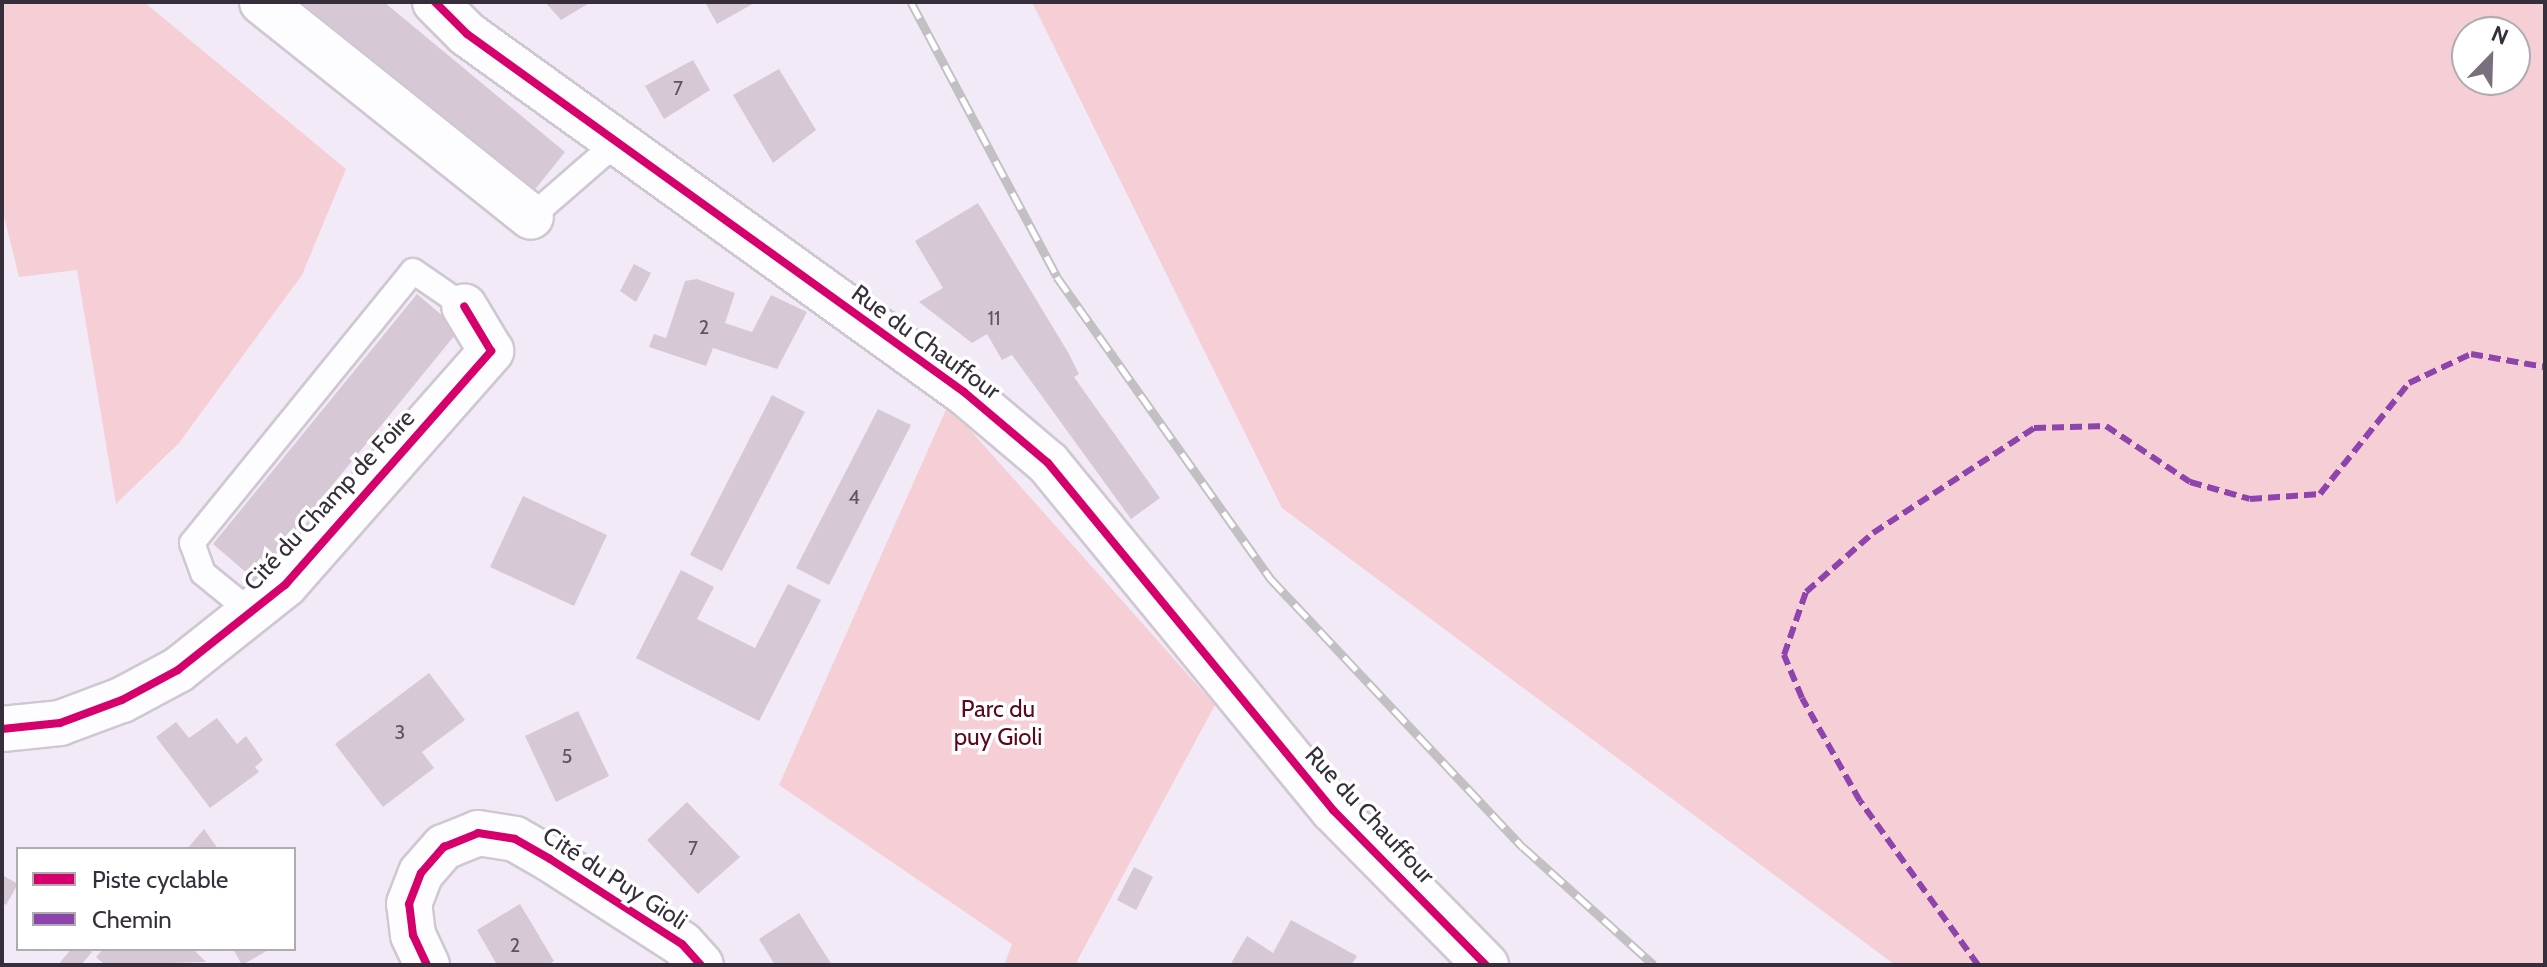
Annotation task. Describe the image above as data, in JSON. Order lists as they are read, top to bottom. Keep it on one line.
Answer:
{"streets":{"street":["Rue du Chauffour","Cité du Champ de Foire","Cité du Puy Gioli"]},"parks":["Parc du puy Gioli"],"house_numbers":["7","11","2","4","3","5","7","2"],"legend":["Piste cyclable","Chemin"],"north":"top right"}
